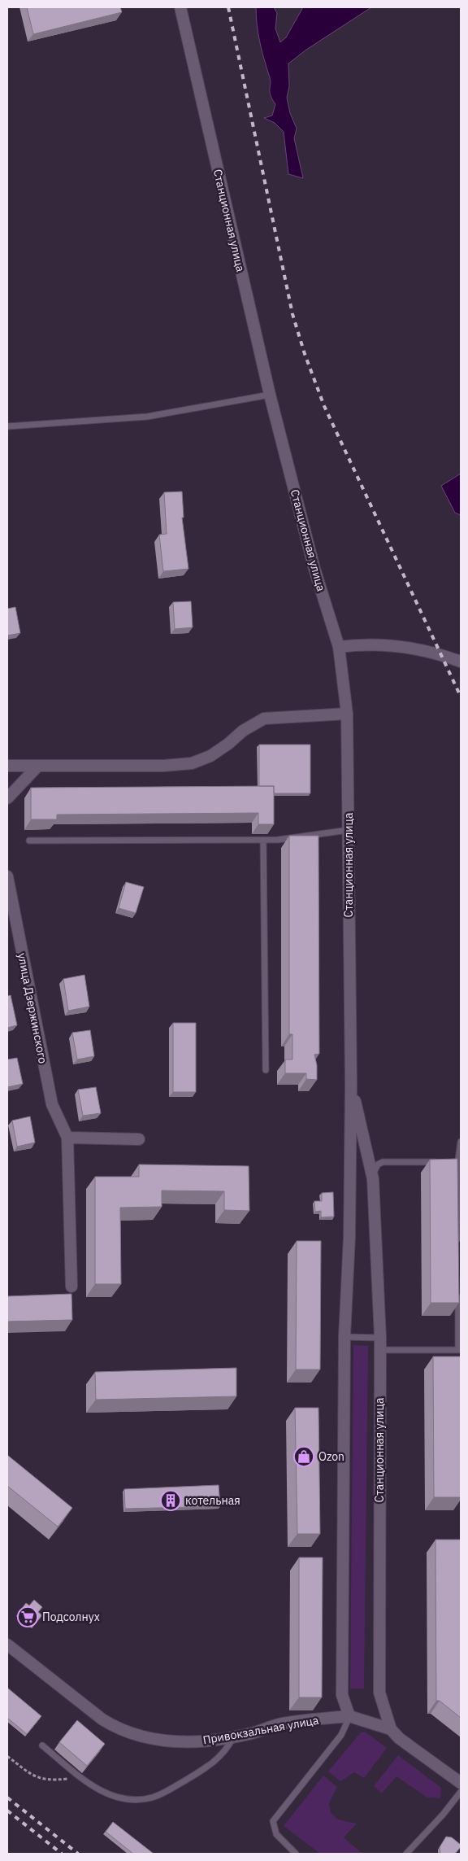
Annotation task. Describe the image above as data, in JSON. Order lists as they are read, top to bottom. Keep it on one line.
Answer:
{"streets":{"street":["Станционная улица","улица Дзержинского","Привокзальная улица"]},"crossings":[["Станционная улица","Привокзальная улица"]],"places":{"shop":["Ozon"],"building":["котельная"],"supermarket":["Подсолнух"]}}
